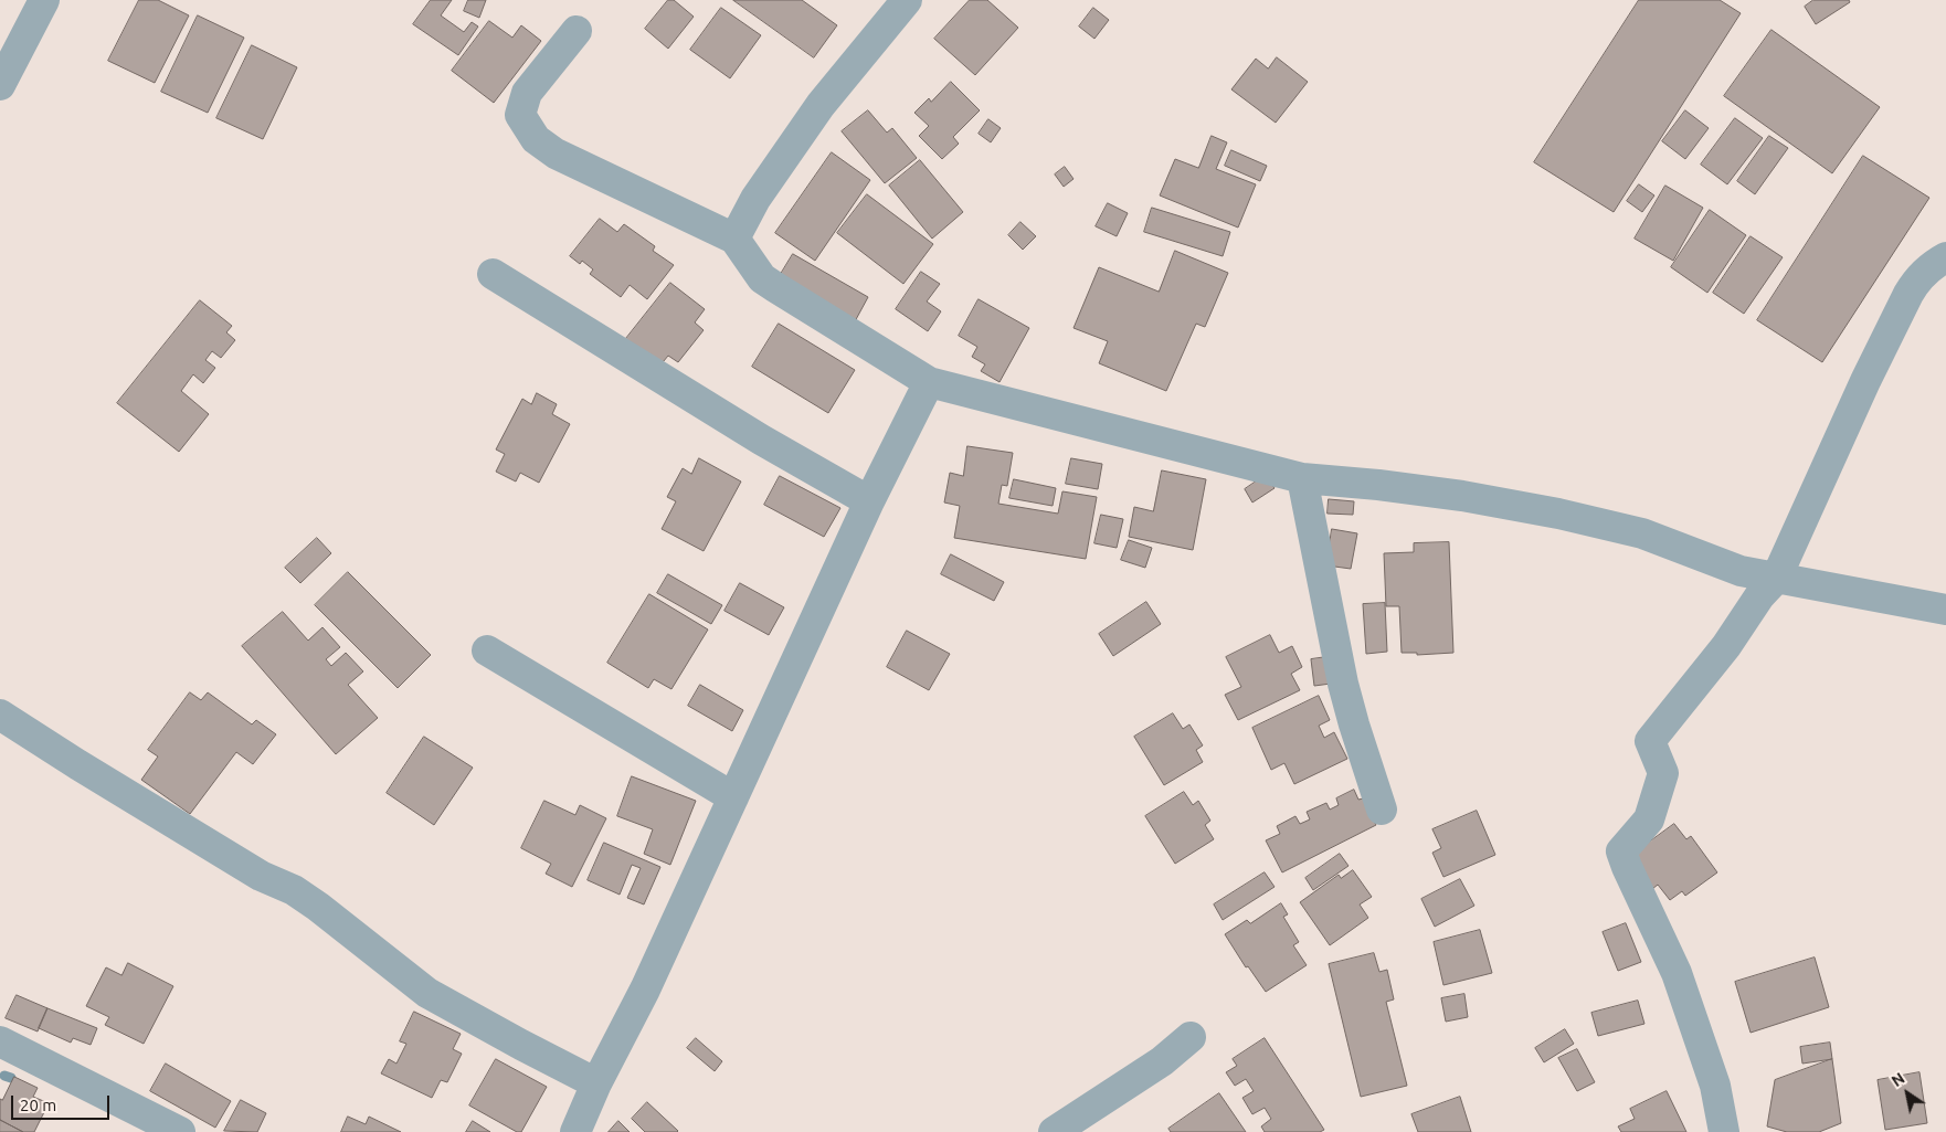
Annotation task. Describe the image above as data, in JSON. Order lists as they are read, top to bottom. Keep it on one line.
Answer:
{"scale_bar":"20 m","north":"top left"}
